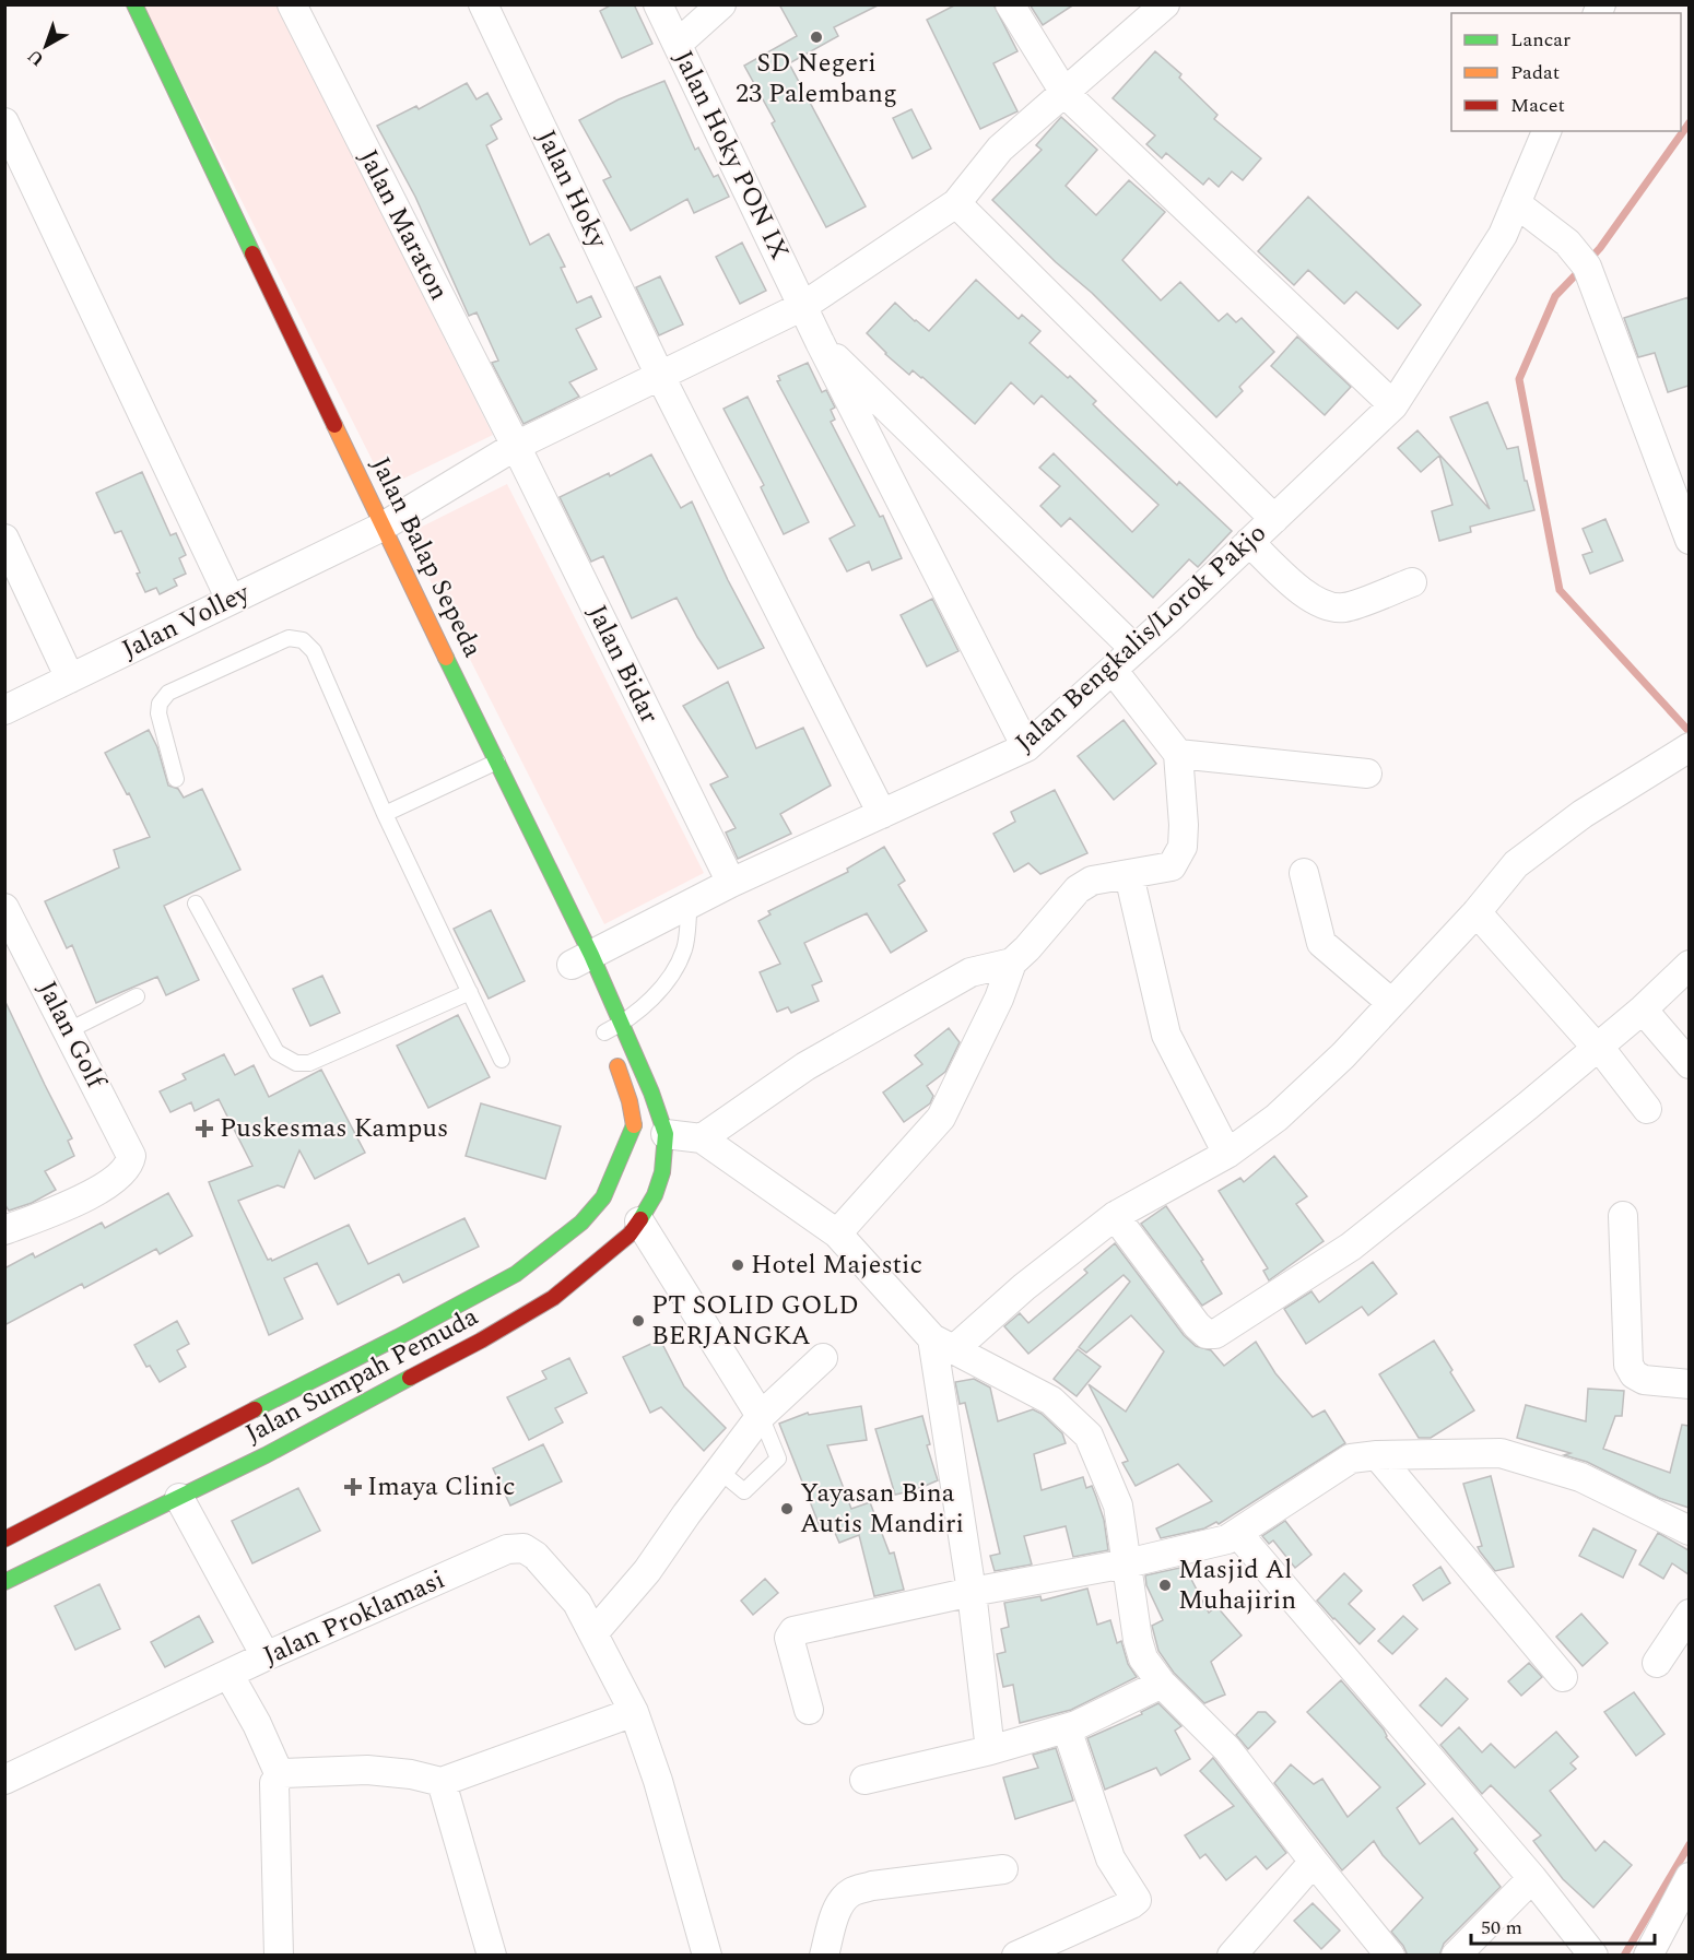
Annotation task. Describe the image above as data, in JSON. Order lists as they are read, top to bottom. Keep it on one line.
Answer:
{"streets":{"main road":["Jalan Balap Sepeda","Jalan Sumpah Pemuda"],"street":["Jalan Hoky PON IX","Jalan Hoky","Jalan Maraton","Jalan Volley","Jalan Bengkalis/Lorok Pakjo","Jalan Bidar","Jalan Golf","Jalan Proklamasi"]},"crossings":[["Jalan Hoky PON IX","Jalan Volley"],["Jalan Hoky PON IX","Jalan Bengkalis/Lorok Pakjo"],["Jalan Hoky","Jalan Volley"],["Jalan Hoky","Jalan Bengkalis/Lorok Pakjo"],["Jalan Maraton","Jalan Volley"],["Jalan Maraton","Jalan Bidar"],["Jalan Balap Sepeda","Jalan Volley"],["Jalan Balap Sepeda","Jalan Bengkalis/Lorok Pakjo"],["Jalan Balap Sepeda","Jalan Sumpah Pemuda"],["Jalan Volley","Jalan Bidar"],["Jalan Bengkalis/Lorok Pakjo","Jalan Bidar"]],"places":{"other":["SD Negeri 23 Palembang","Hotel Majestic","PT SOLID GOLD BERJANGKA","Yayasan Bina Autis Mandiri","Masjid Al Muhajirin"],"health":["Puskesmas Kampus","Imaya Clinic"]},"legend":["Lancar","Padat","Macet"],"scale_bar":"50 m","north":"bottom left"}
